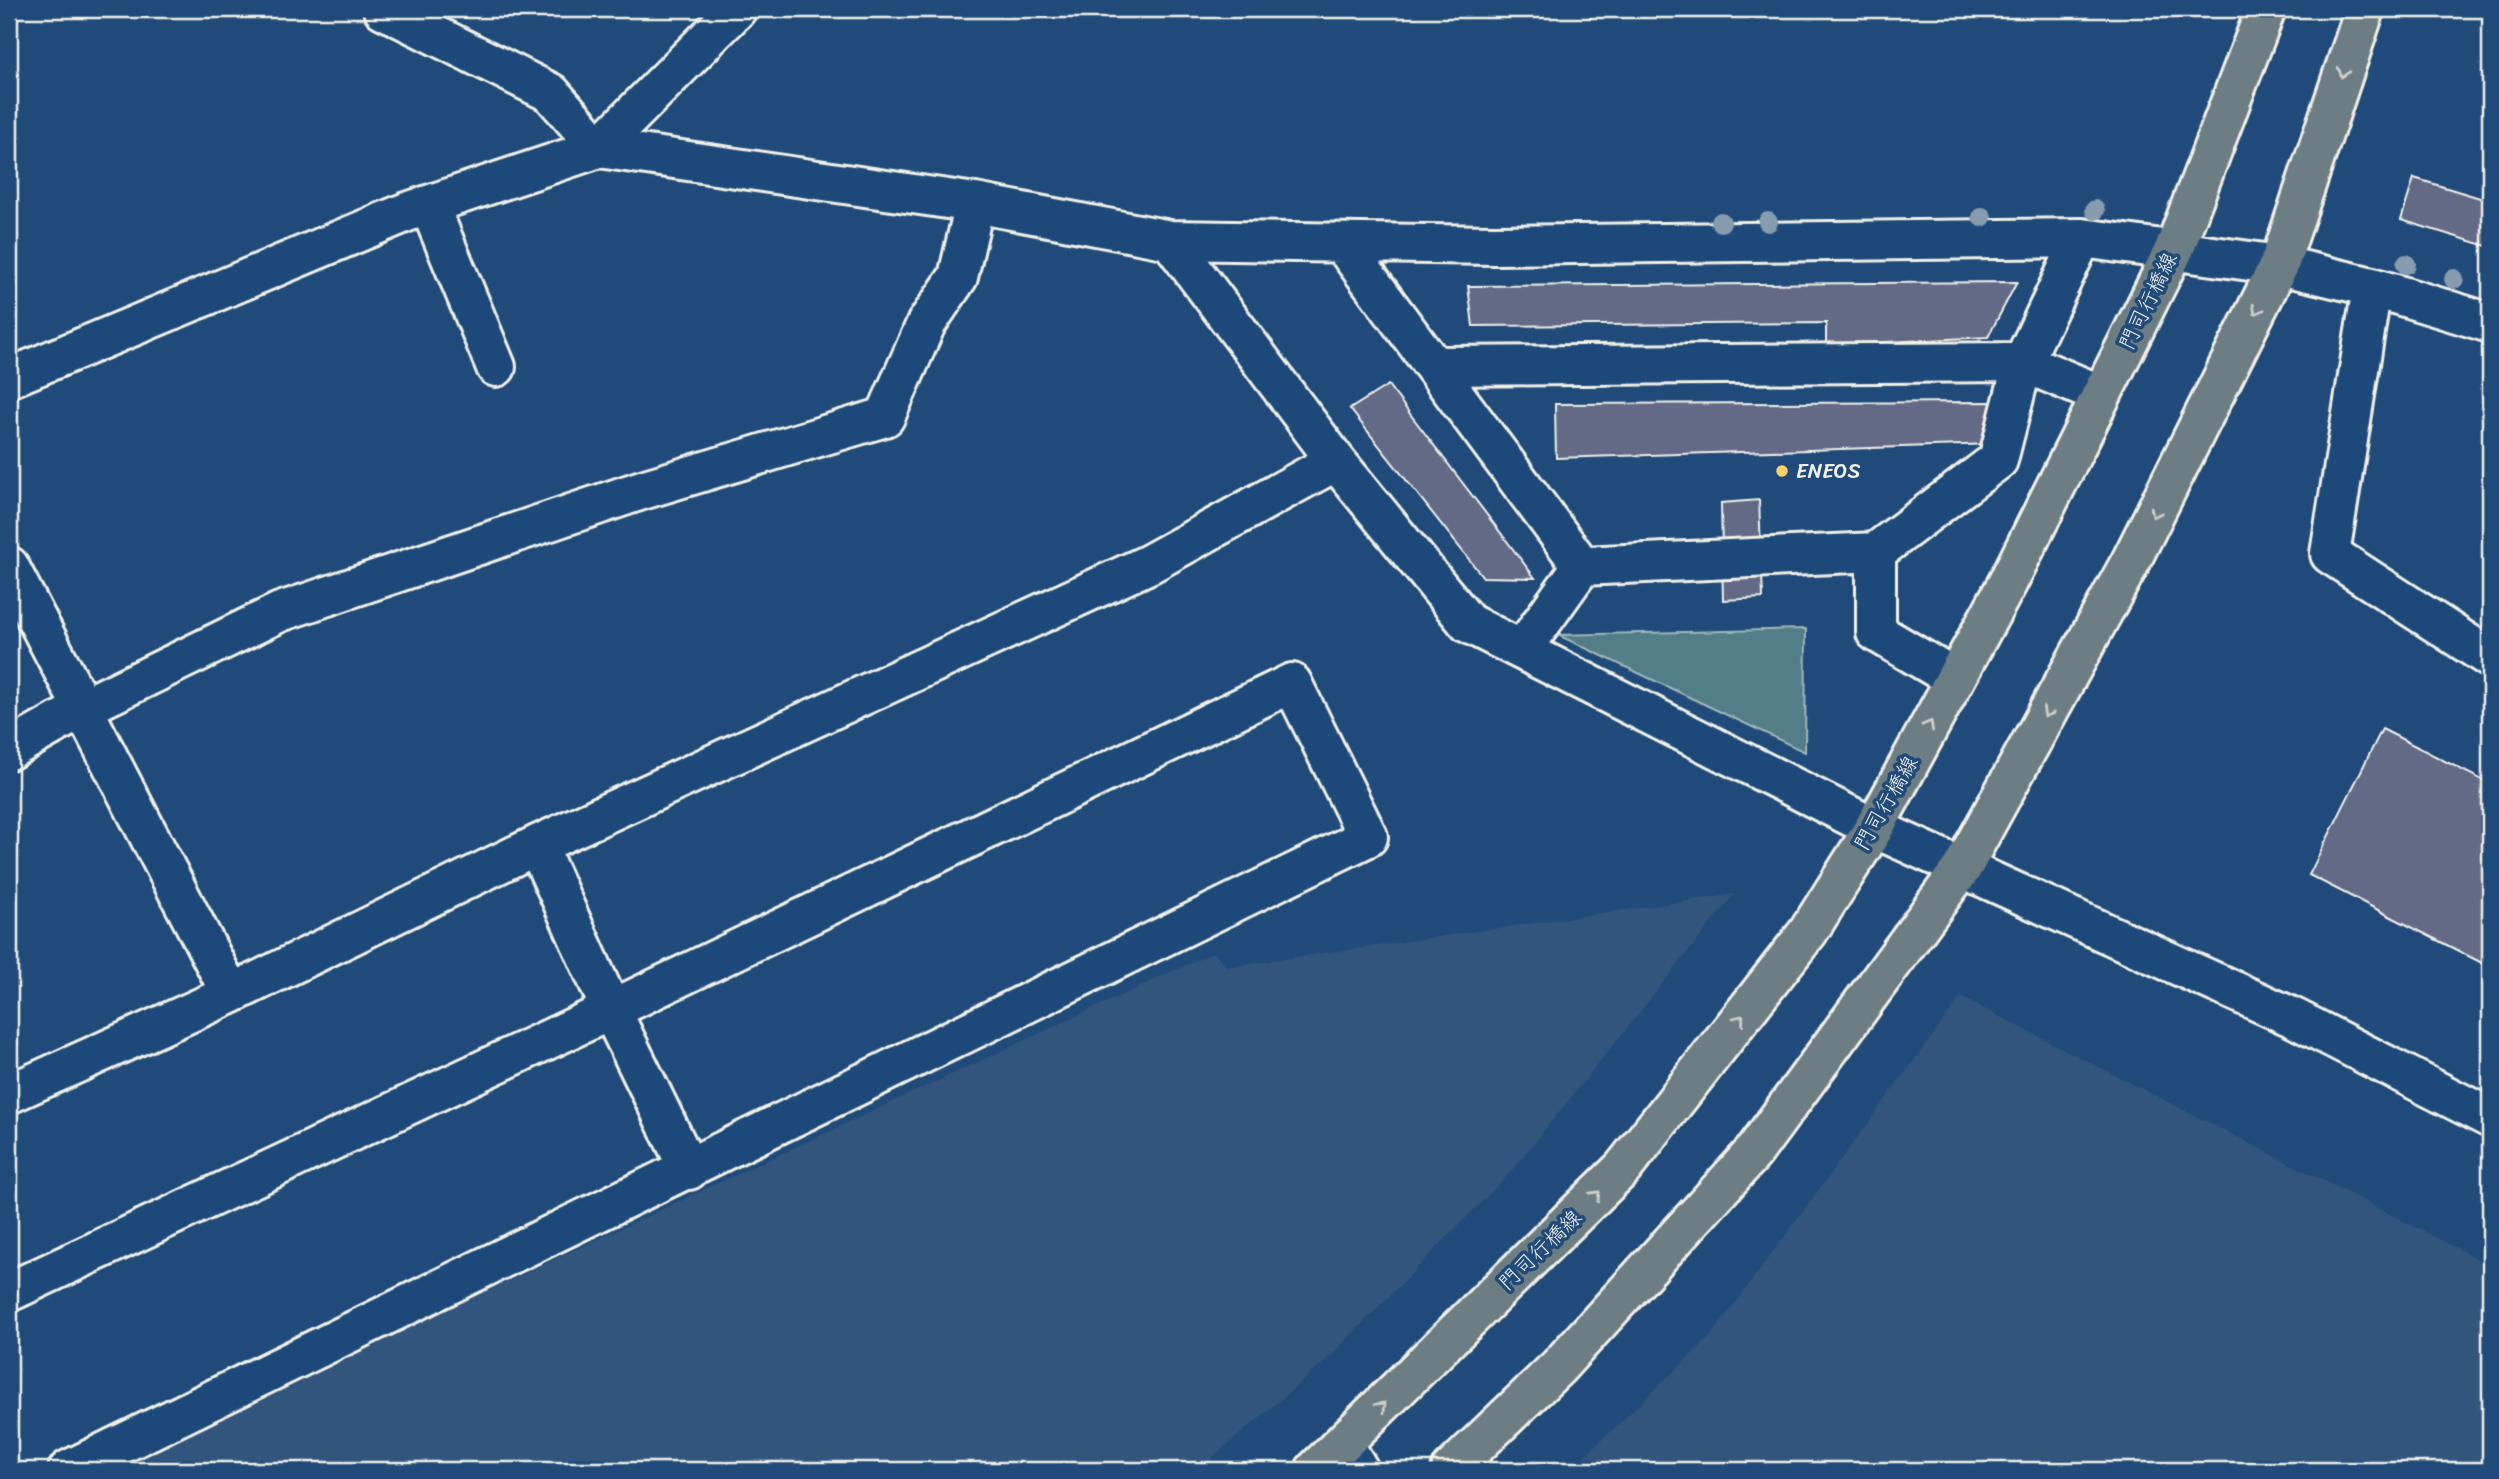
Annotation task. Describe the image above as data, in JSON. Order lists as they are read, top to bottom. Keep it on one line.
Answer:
{"streets":{"main road":["門司行橋線"]},"places":["ENEOS"]}
